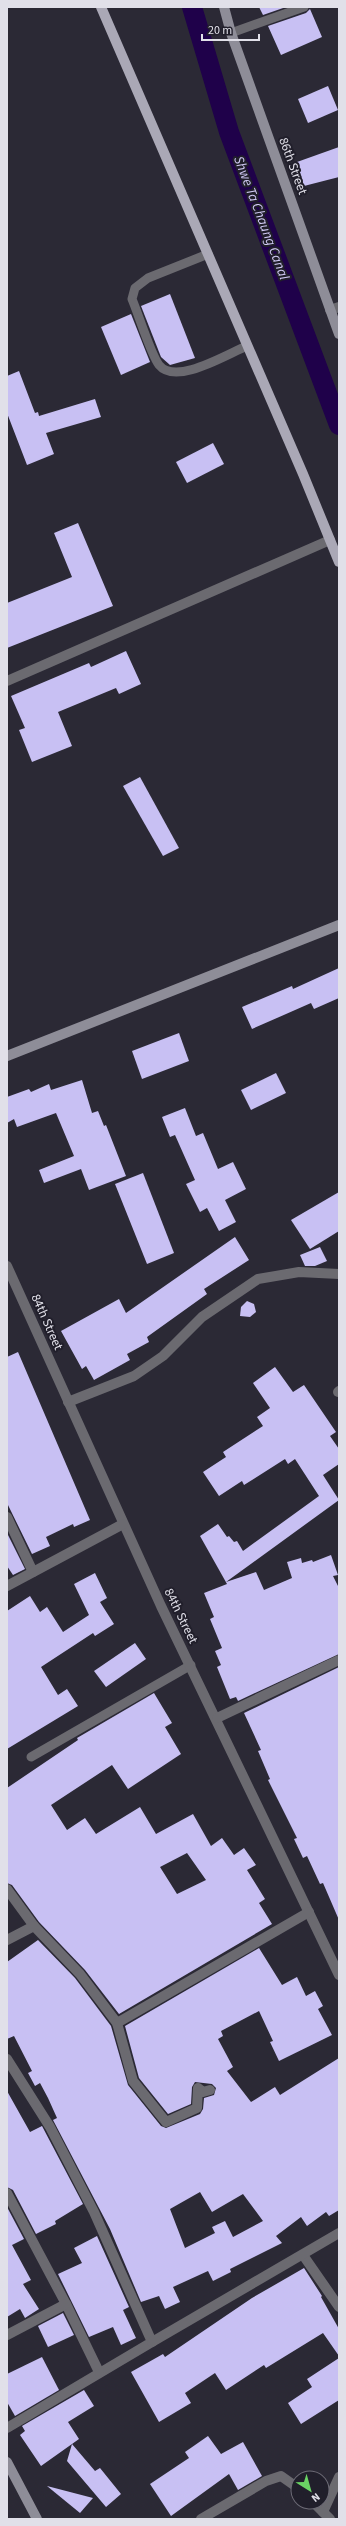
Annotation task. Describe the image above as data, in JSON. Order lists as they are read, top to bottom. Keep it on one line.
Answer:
{"streets":{"street":["86th Street","84th Street"]},"water":["Shwe Ta Chaung Canal"],"scale_bar":"20 m","north":"bottom right"}
